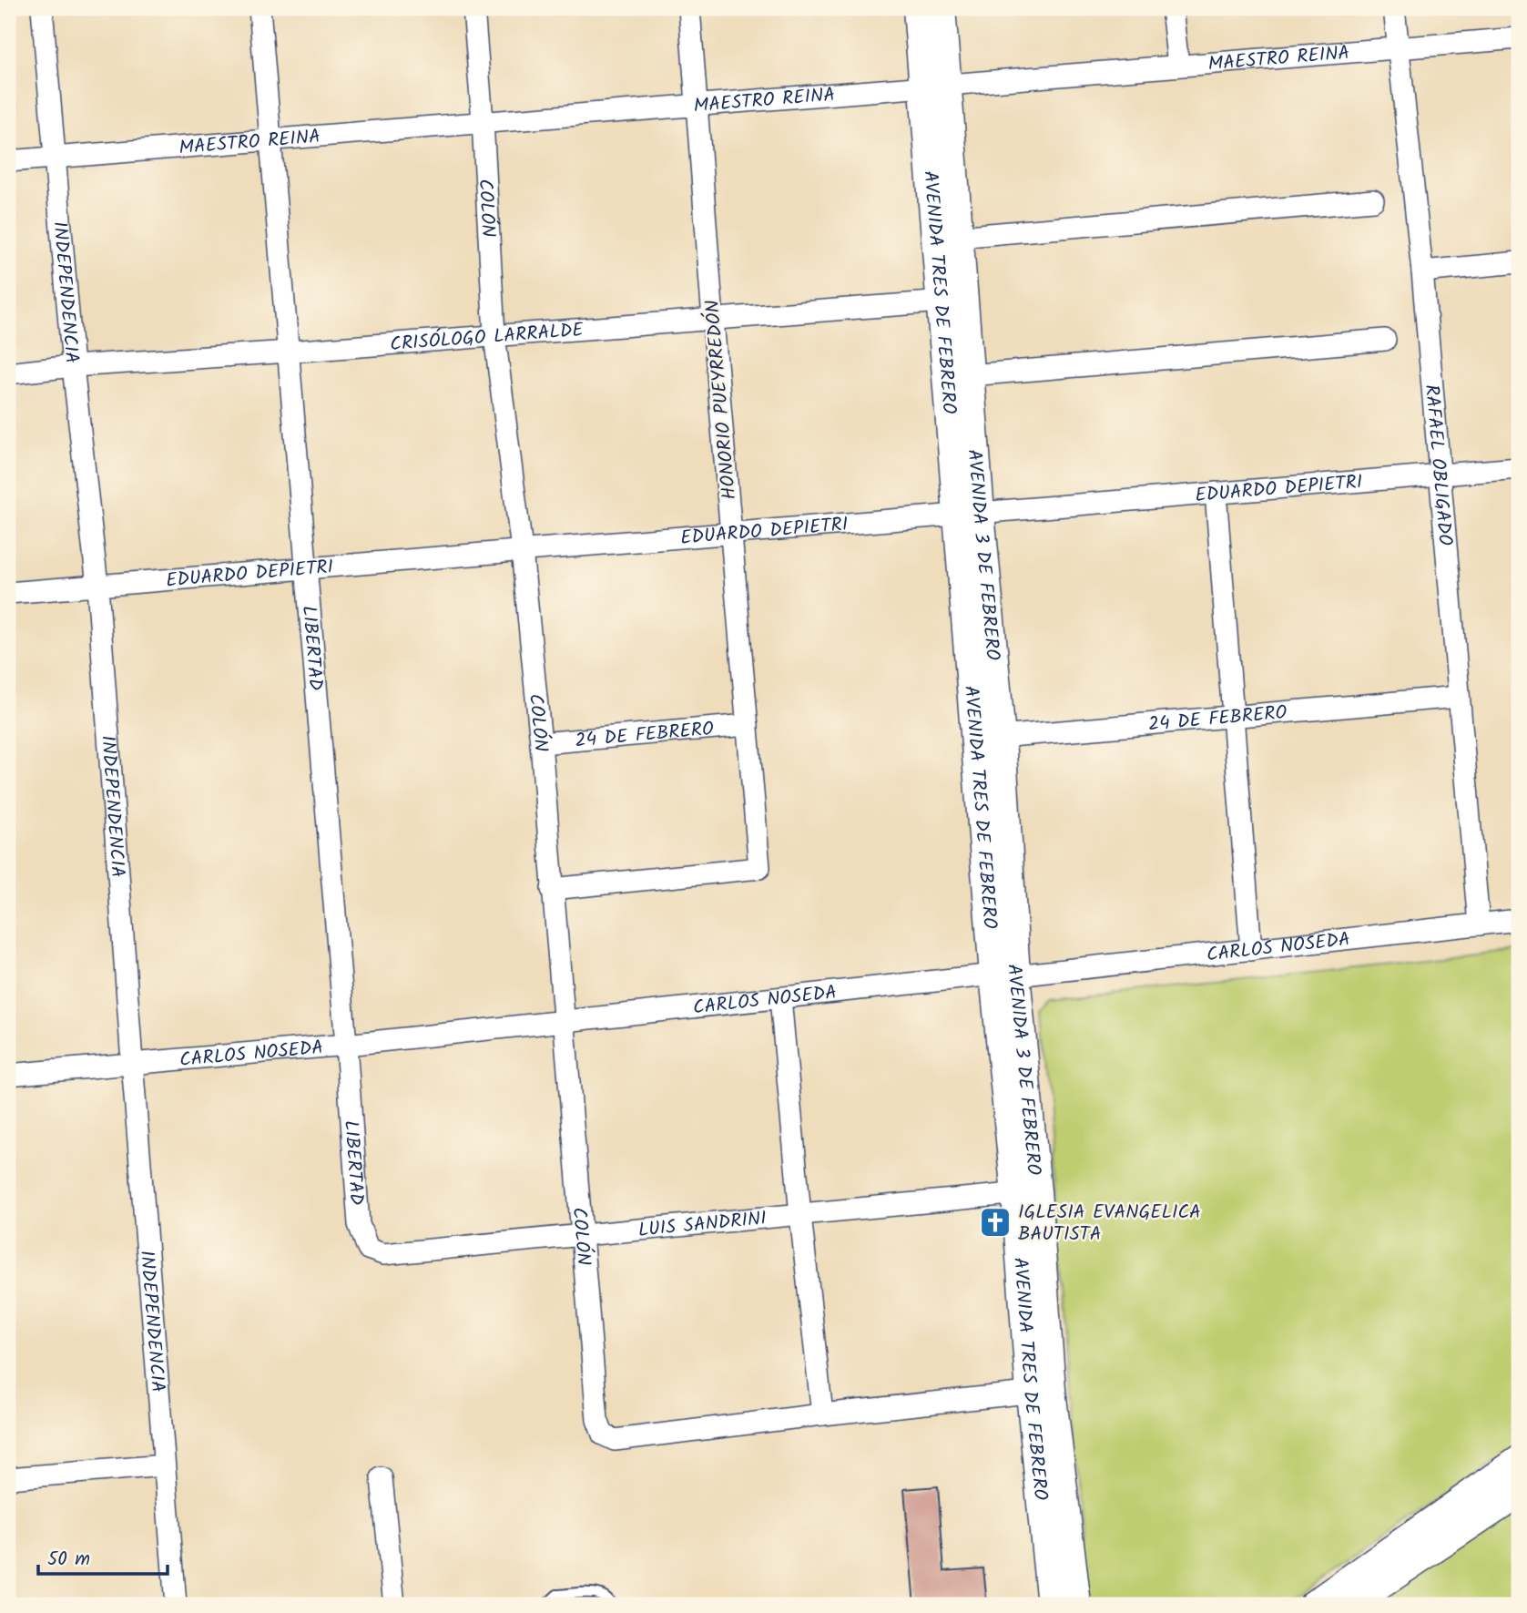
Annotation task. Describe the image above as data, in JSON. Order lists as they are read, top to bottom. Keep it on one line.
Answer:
{"streets":{"main road":["AVENIDA TRES DE FEBRERO","AVENIDA 3 DE FEBRERO"],"street":["MAESTRO REINA","COLÓN","INDEPENDENCIA","CRISÓLOGO LARRALDE","HONORIO PUEYRREDÓN","RAFAEL OBLIGADO","EDUARDO DEPIETRI","LIBERTAD","24 DE FEBRERO","CARLOS NOSEDA","LUIS SANDRINI"]},"crossings":[["MAESTRO REINA","COLÓN"],["MAESTRO REINA","INDEPENDENCIA"],["MAESTRO REINA","AVENIDA TRES DE FEBRERO"],["MAESTRO REINA","HONORIO PUEYRREDÓN"],["MAESTRO REINA","RAFAEL OBLIGADO"],["MAESTRO REINA","AVENIDA 3 DE FEBRERO"],["MAESTRO REINA","LIBERTAD"],["COLÓN","CRISÓLOGO LARRALDE"],["COLÓN","HONORIO PUEYRREDÓN"],["COLÓN","EDUARDO DEPIETRI"],["COLÓN","24 DE FEBRERO"],["COLÓN","CARLOS NOSEDA"],["COLÓN","LUIS SANDRINI"],["INDEPENDENCIA","CRISÓLOGO LARRALDE"],["INDEPENDENCIA","EDUARDO DEPIETRI"],["INDEPENDENCIA","CARLOS NOSEDA"],["AVENIDA TRES DE FEBRERO","CRISÓLOGO LARRALDE"],["AVENIDA TRES DE FEBRERO","EDUARDO DEPIETRI"],["AVENIDA TRES DE FEBRERO","AVENIDA 3 DE FEBRERO"],["AVENIDA TRES DE FEBRERO","24 DE FEBRERO"],["AVENIDA TRES DE FEBRERO","CARLOS NOSEDA"],["AVENIDA TRES DE FEBRERO","LUIS SANDRINI"],["CRISÓLOGO LARRALDE","HONORIO PUEYRREDÓN"],["CRISÓLOGO LARRALDE","AVENIDA 3 DE FEBRERO"],["CRISÓLOGO LARRALDE","LIBERTAD"],["HONORIO PUEYRREDÓN","EDUARDO DEPIETRI"],["HONORIO PUEYRREDÓN","24 DE FEBRERO"],["RAFAEL OBLIGADO","EDUARDO DEPIETRI"],["RAFAEL OBLIGADO","24 DE FEBRERO"],["RAFAEL OBLIGADO","CARLOS NOSEDA"],["EDUARDO DEPIETRI","AVENIDA 3 DE FEBRERO"],["EDUARDO DEPIETRI","LIBERTAD"],["LIBERTAD","CARLOS NOSEDA"],["LIBERTAD","LUIS SANDRINI"]],"places":{"church":["IGLESIA EVANGELICA BAUTISTA"]},"scale_bar":"50 m"}
